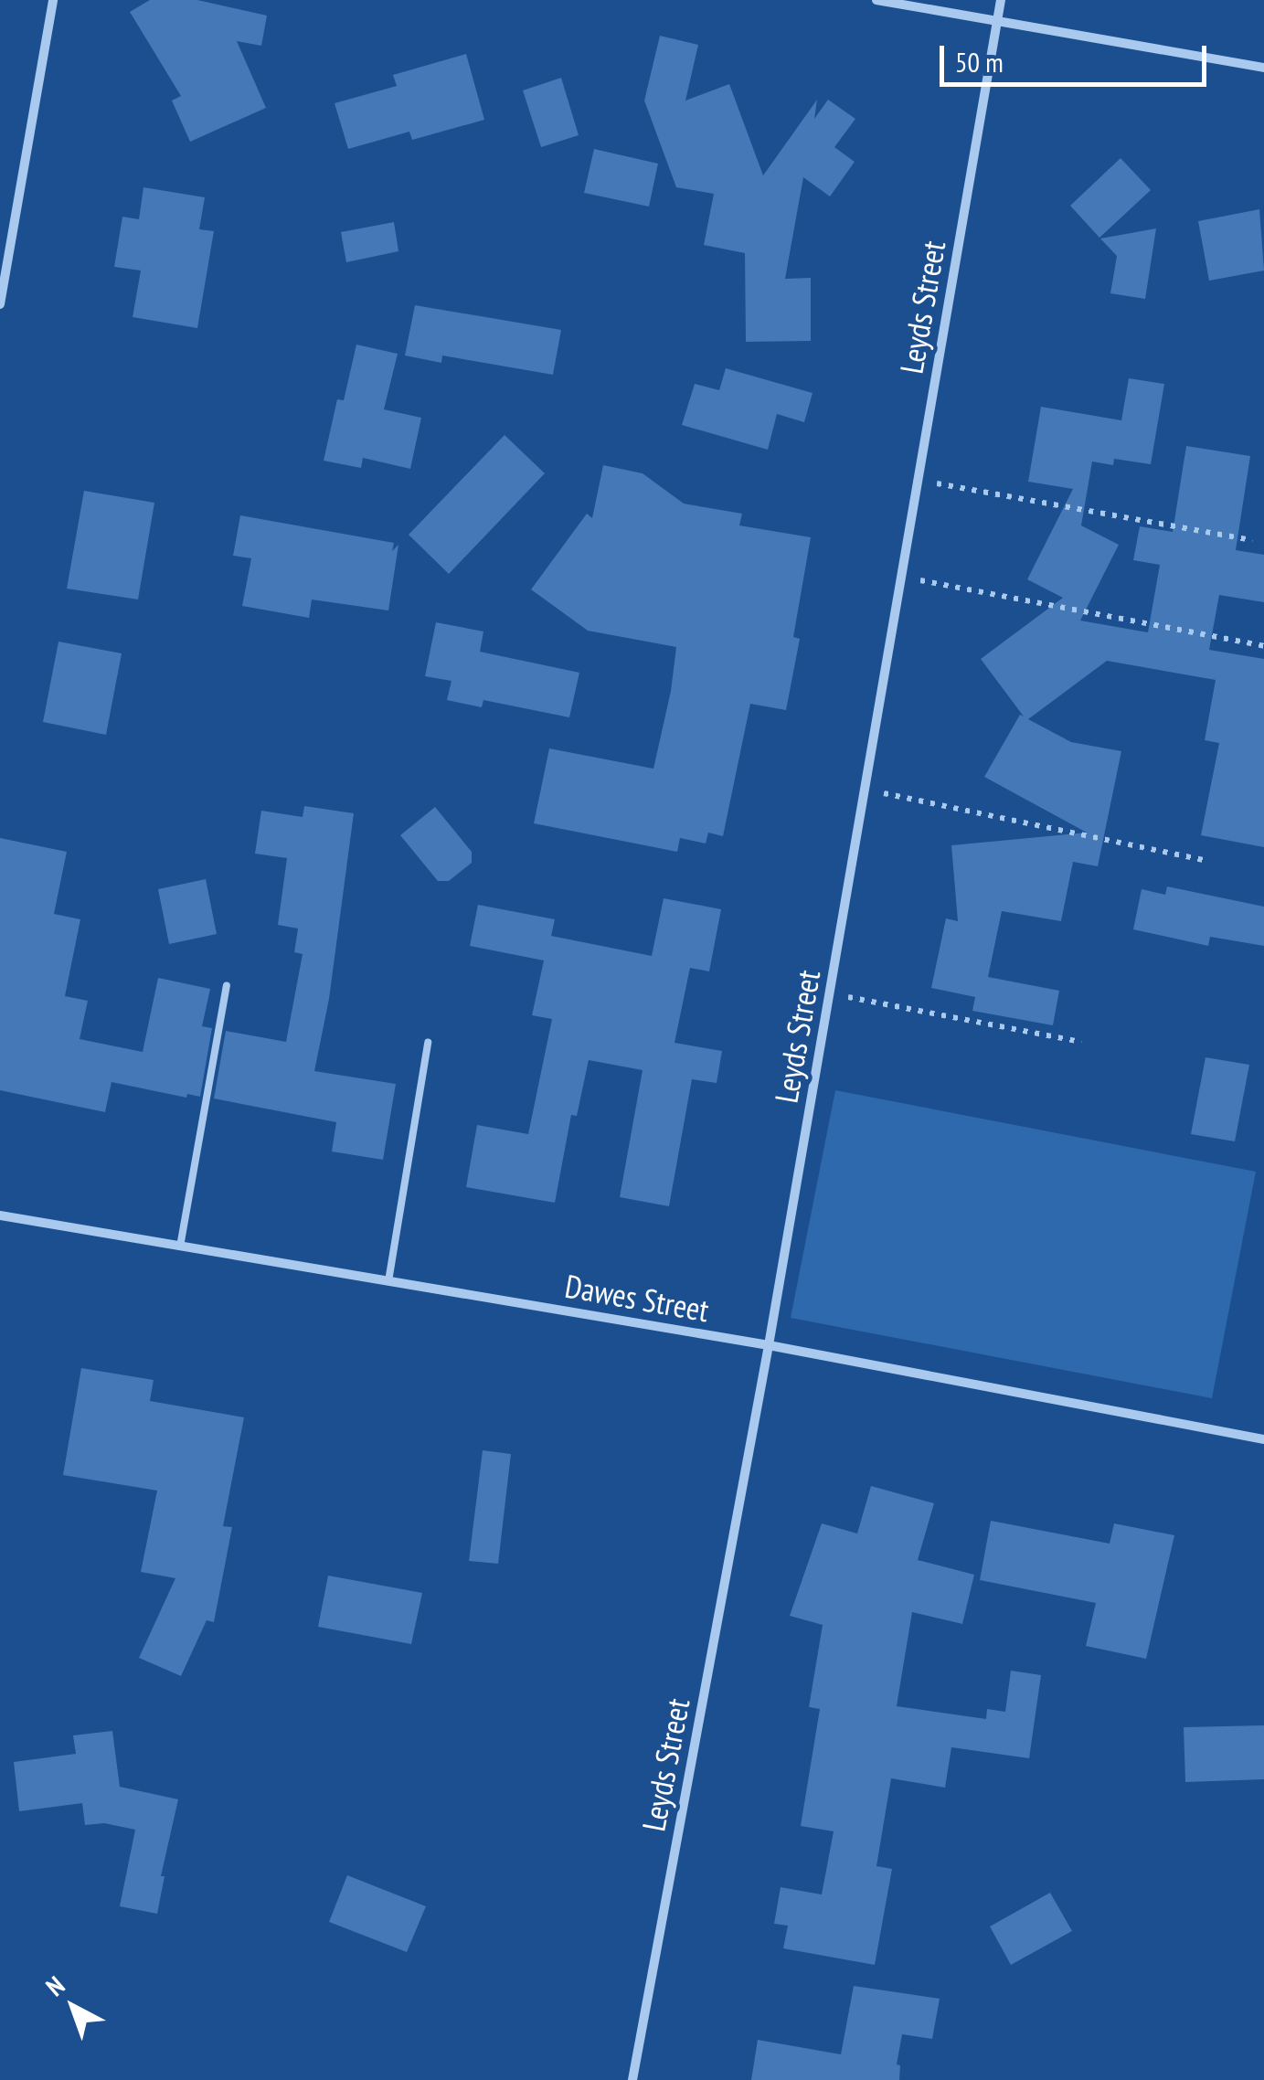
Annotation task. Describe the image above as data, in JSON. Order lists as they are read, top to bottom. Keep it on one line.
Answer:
{"streets":{"street":["Leyds Street","Dawes Street"]},"crossings":[["Leyds Street","Dawes Street"]],"scale_bar":"50 m","north":"top left"}
